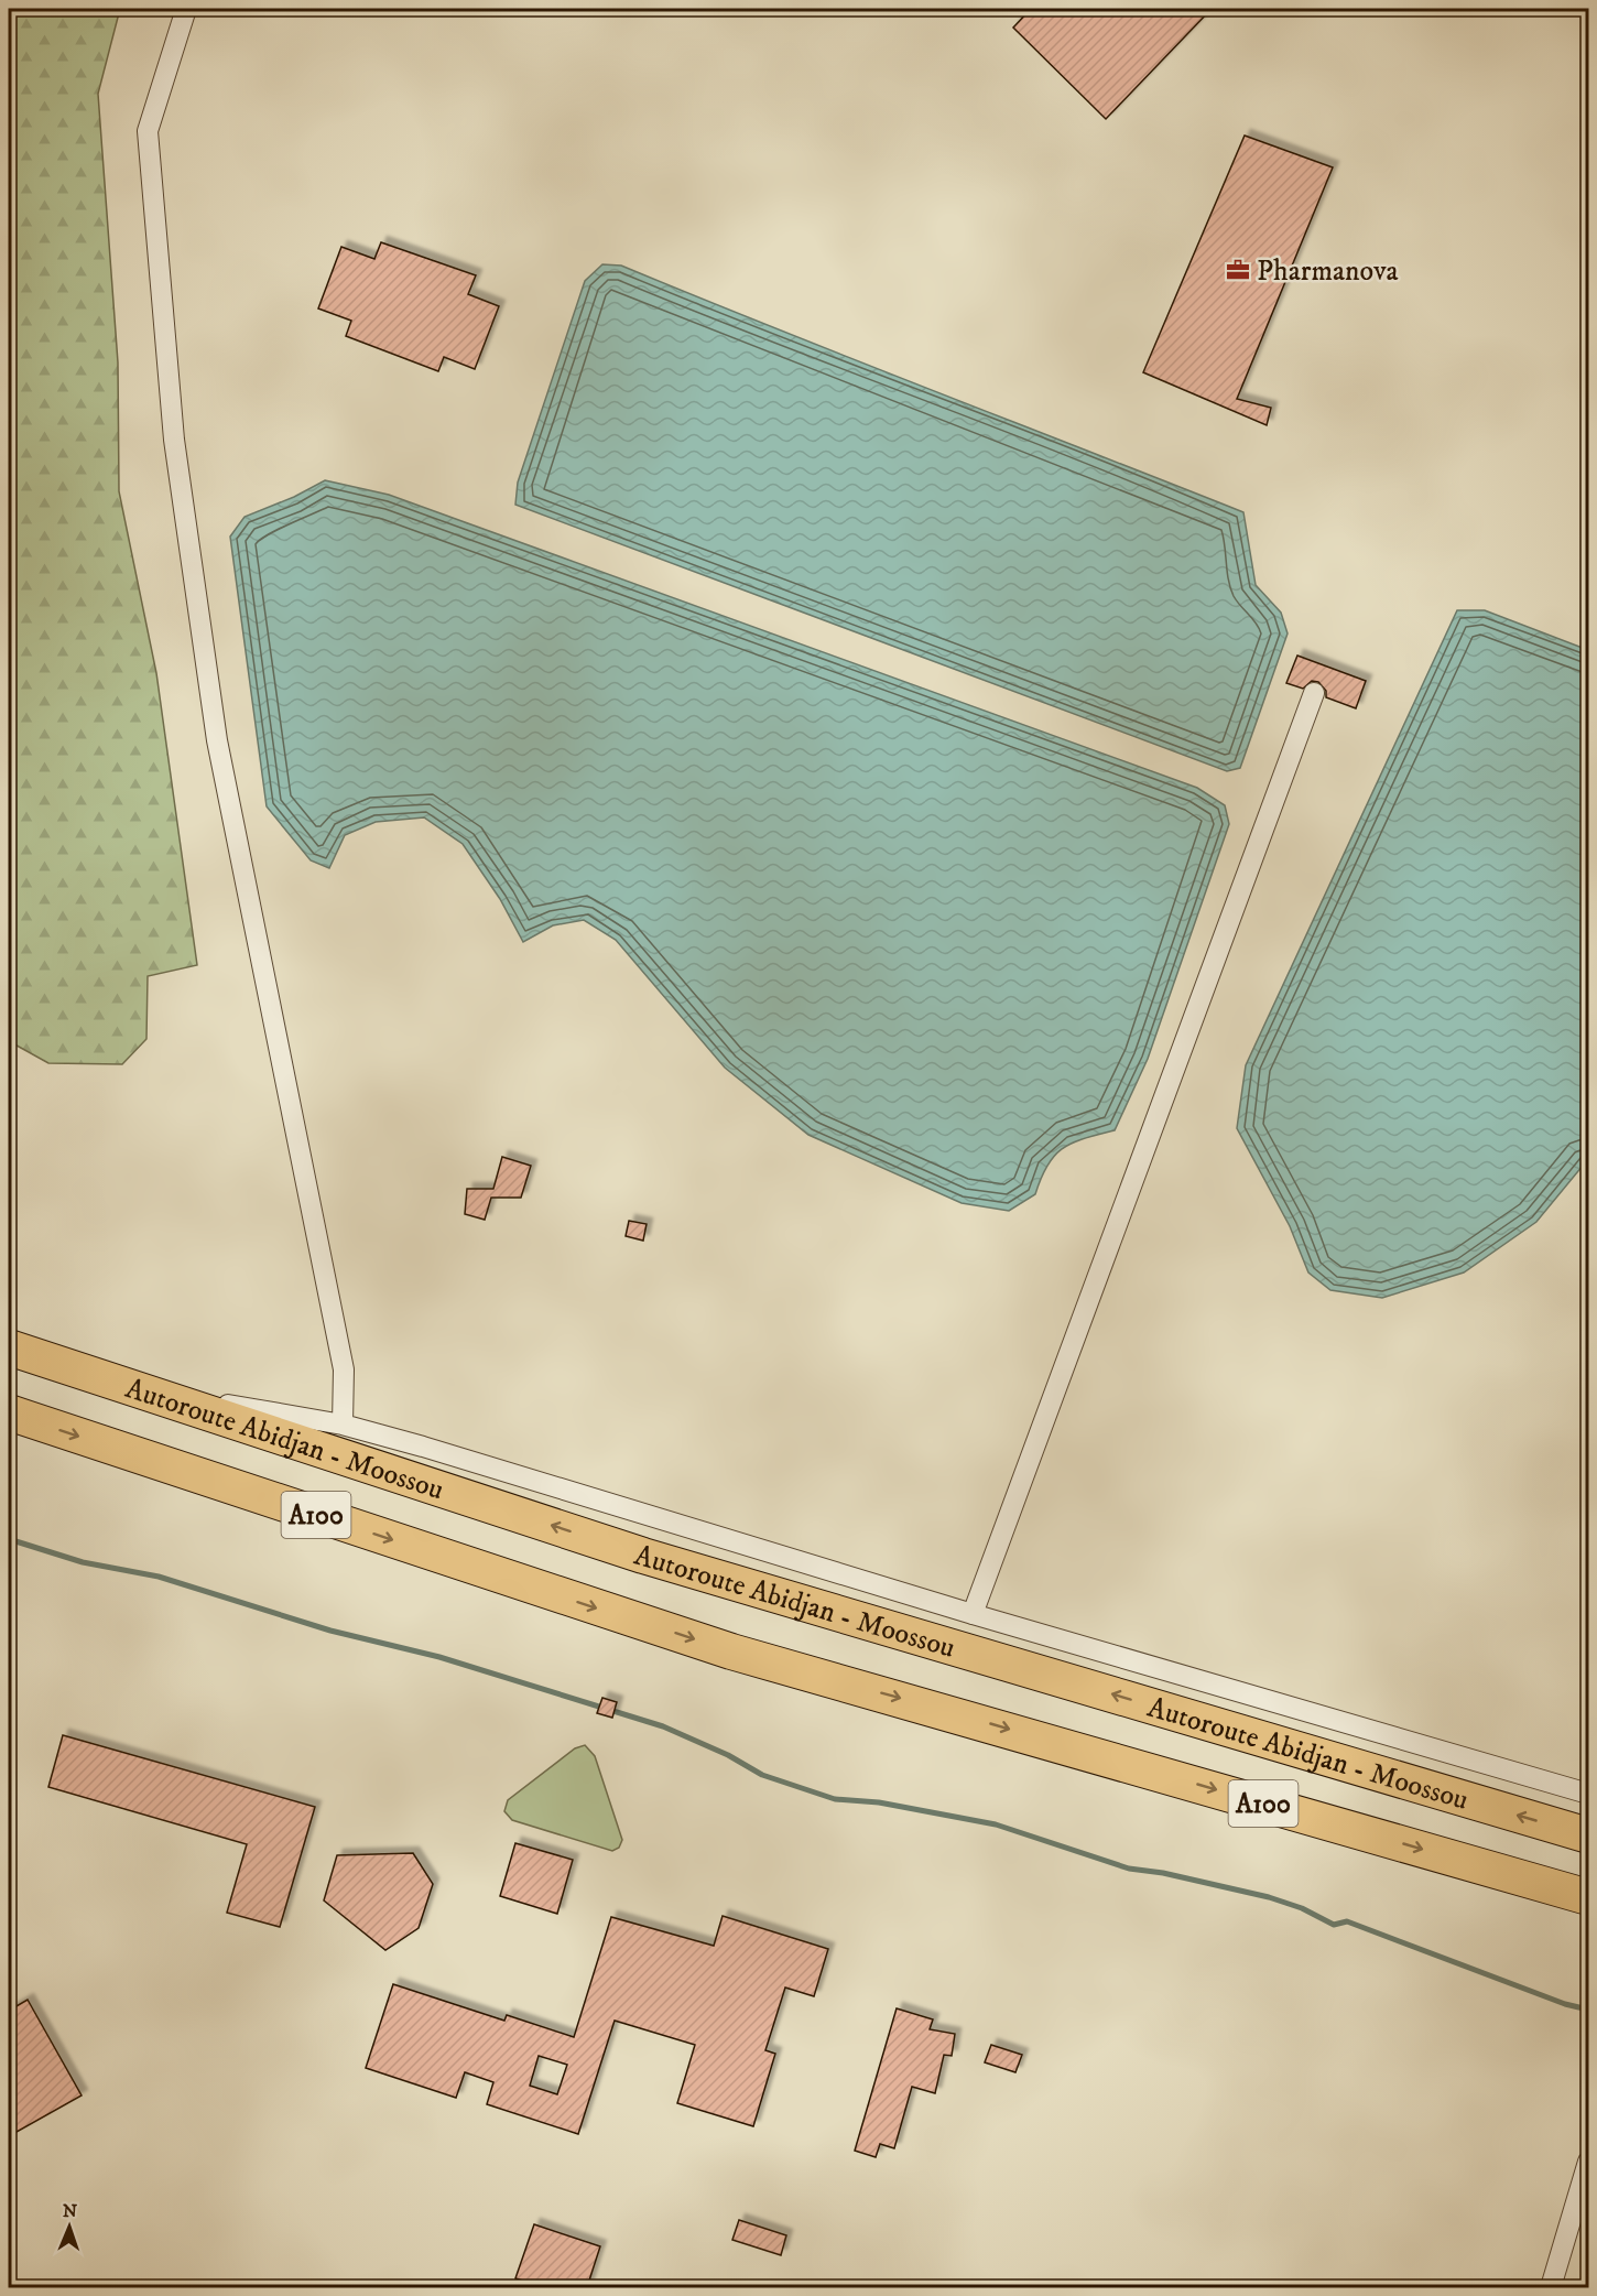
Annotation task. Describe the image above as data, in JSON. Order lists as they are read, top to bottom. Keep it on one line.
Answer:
{"streets":{"highway":["Autoroute Abidjan - Moossou","A100"]},"places":{"office":["Pharmanova"]},"north":"top"}
